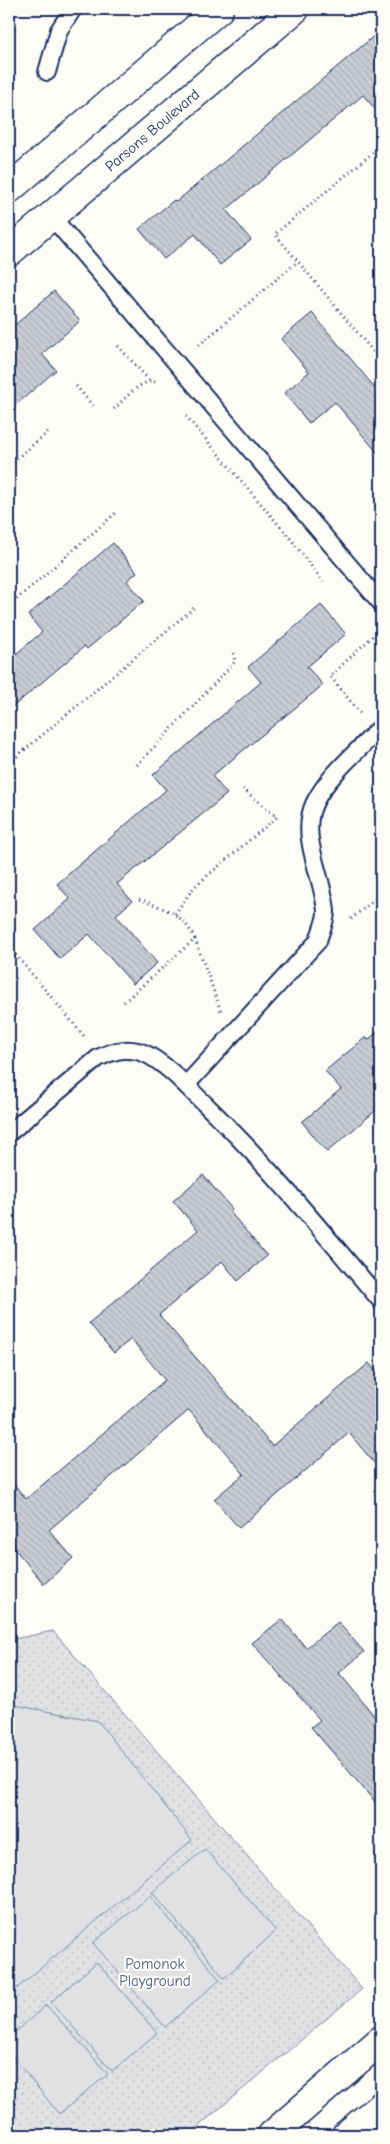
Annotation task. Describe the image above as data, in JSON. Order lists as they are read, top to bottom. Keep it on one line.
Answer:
{"streets":{"street":["Parsons Boulevard"]},"parks":["Pomonok Playground"]}
